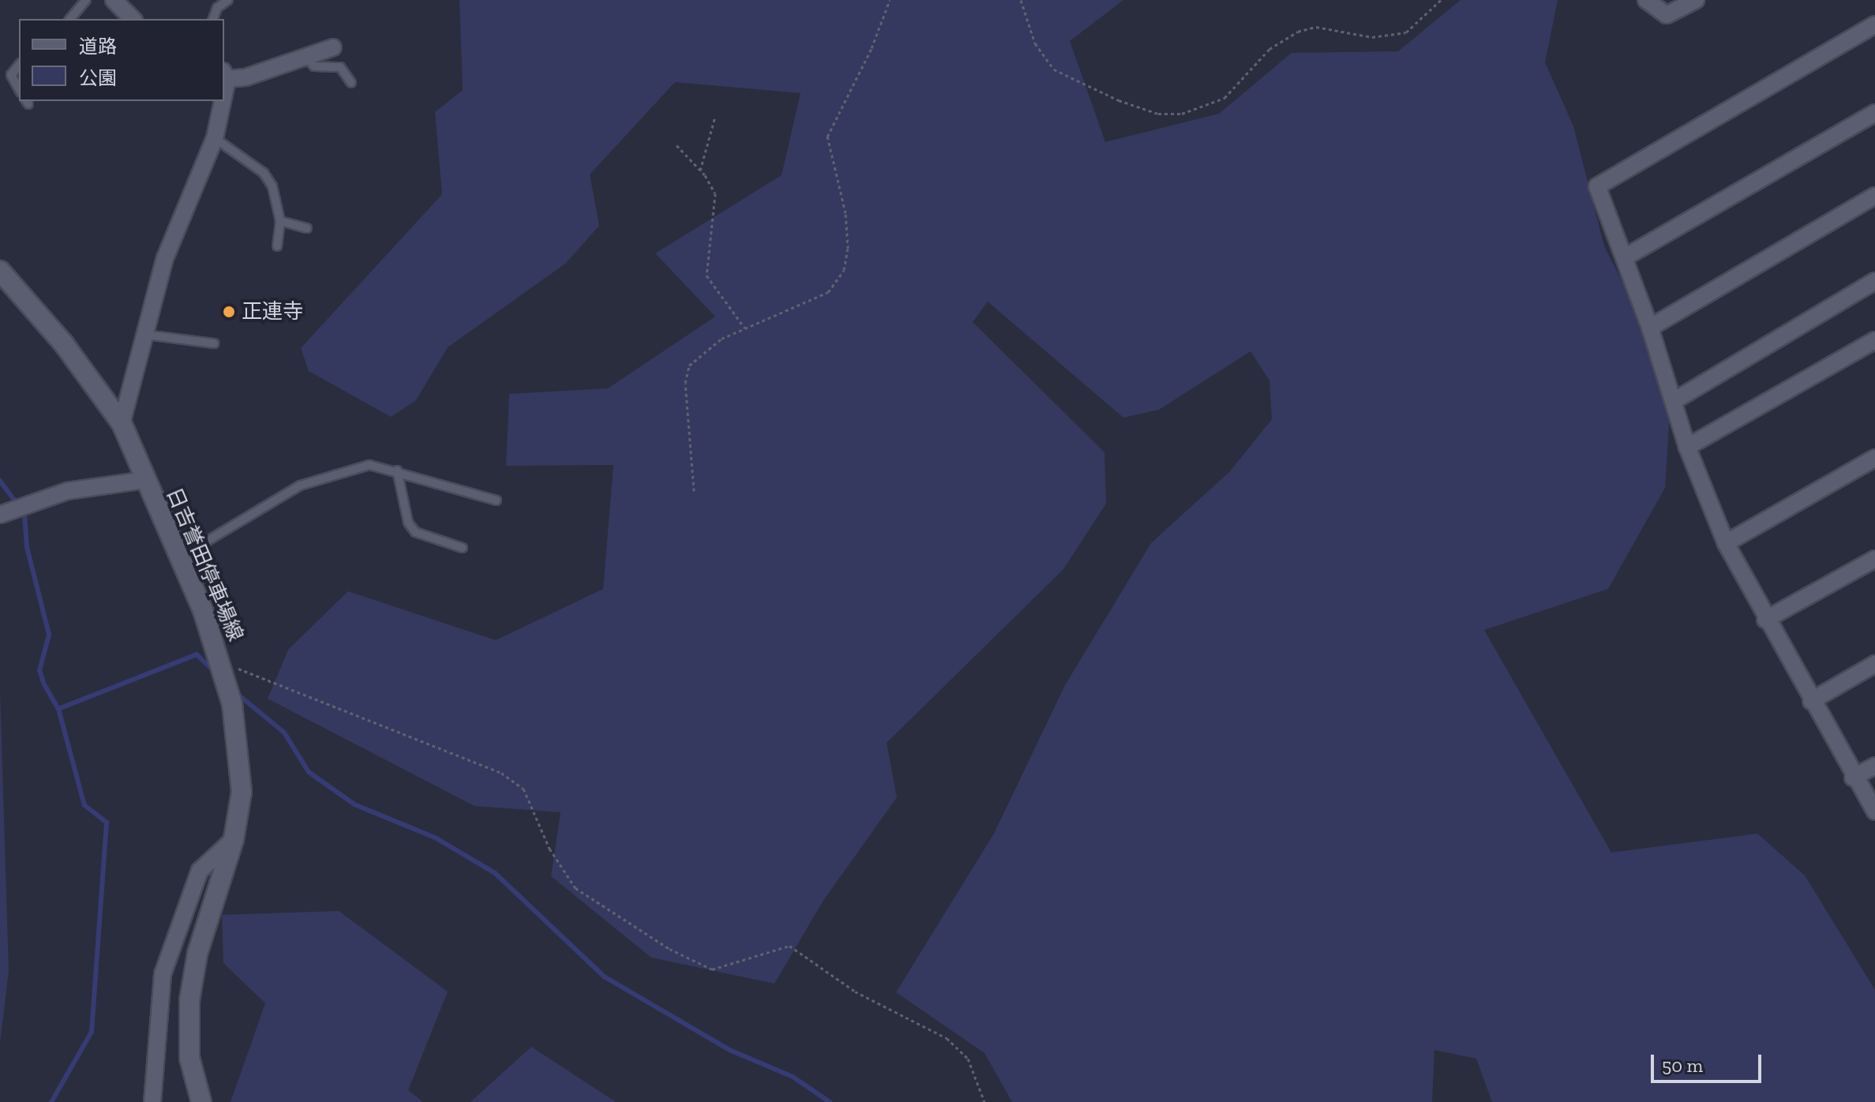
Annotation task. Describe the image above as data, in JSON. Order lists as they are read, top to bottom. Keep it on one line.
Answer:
{"streets":{"main road":["日吉誉田停車場線"]},"places":["正連寺"],"legend":["道路","公園"],"scale_bar":"50 m"}
